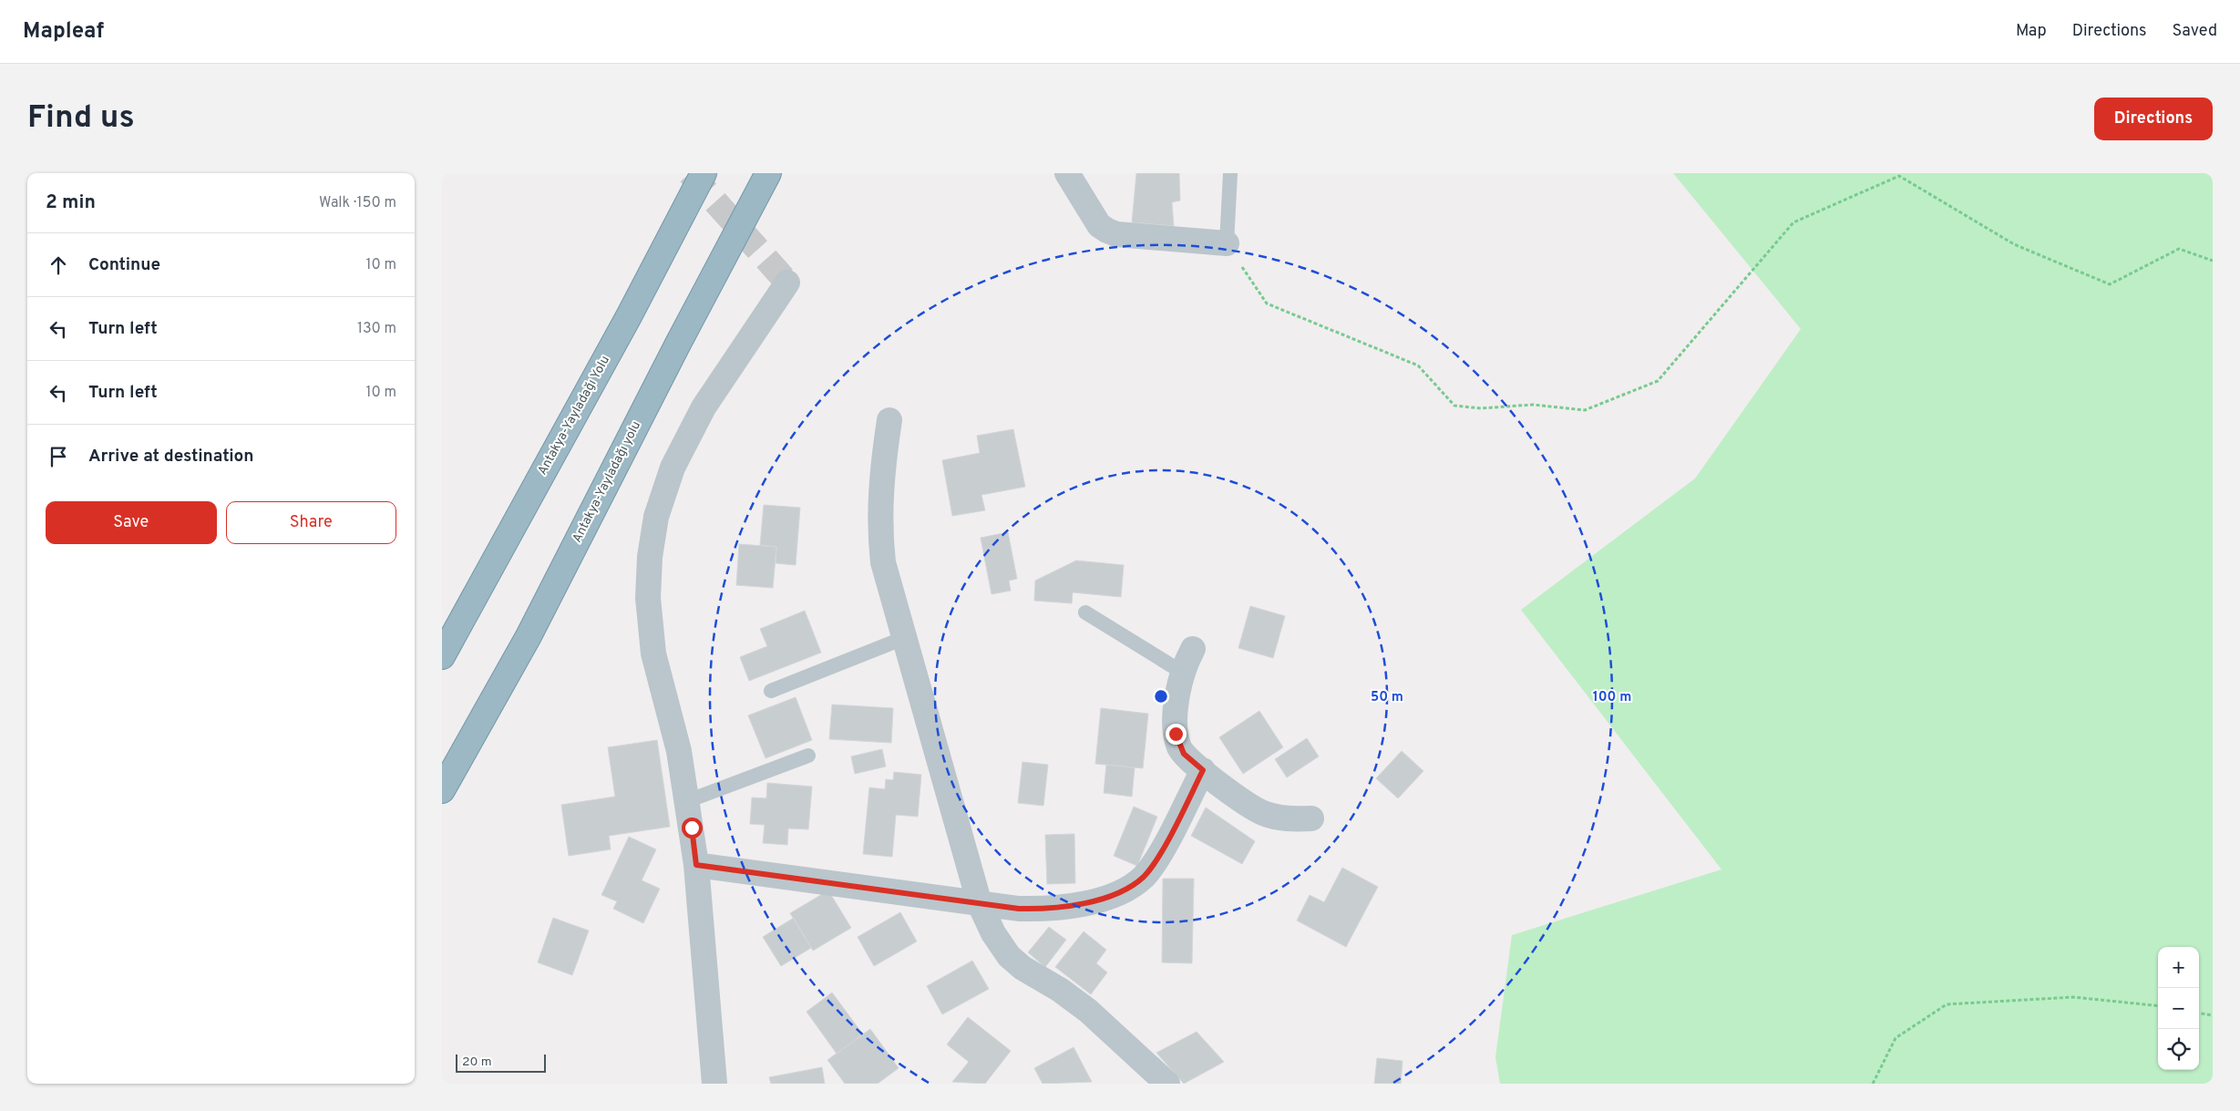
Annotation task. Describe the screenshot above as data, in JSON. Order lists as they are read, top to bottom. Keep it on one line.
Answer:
{"streets":{"highway":["Antakya-Yayladağı Yolu","Antakya-Yayladağı yolu"]},"scale_bar":"20 m","page":{"header":"Mapleaf","nav":["Map","Directions","Saved"],"buttons":["Directions",["Save","Share"]],"title":"Find us","heading":["2 min","Walk · 150 m"],"list":[["Continue","10 m"],["Turn left","130 m"],["Turn left","10 m"],"Arrive at destination"],"map_buttons":["+","−"],"scale":"20 m"},"rings":["50 m","100 m"]}
